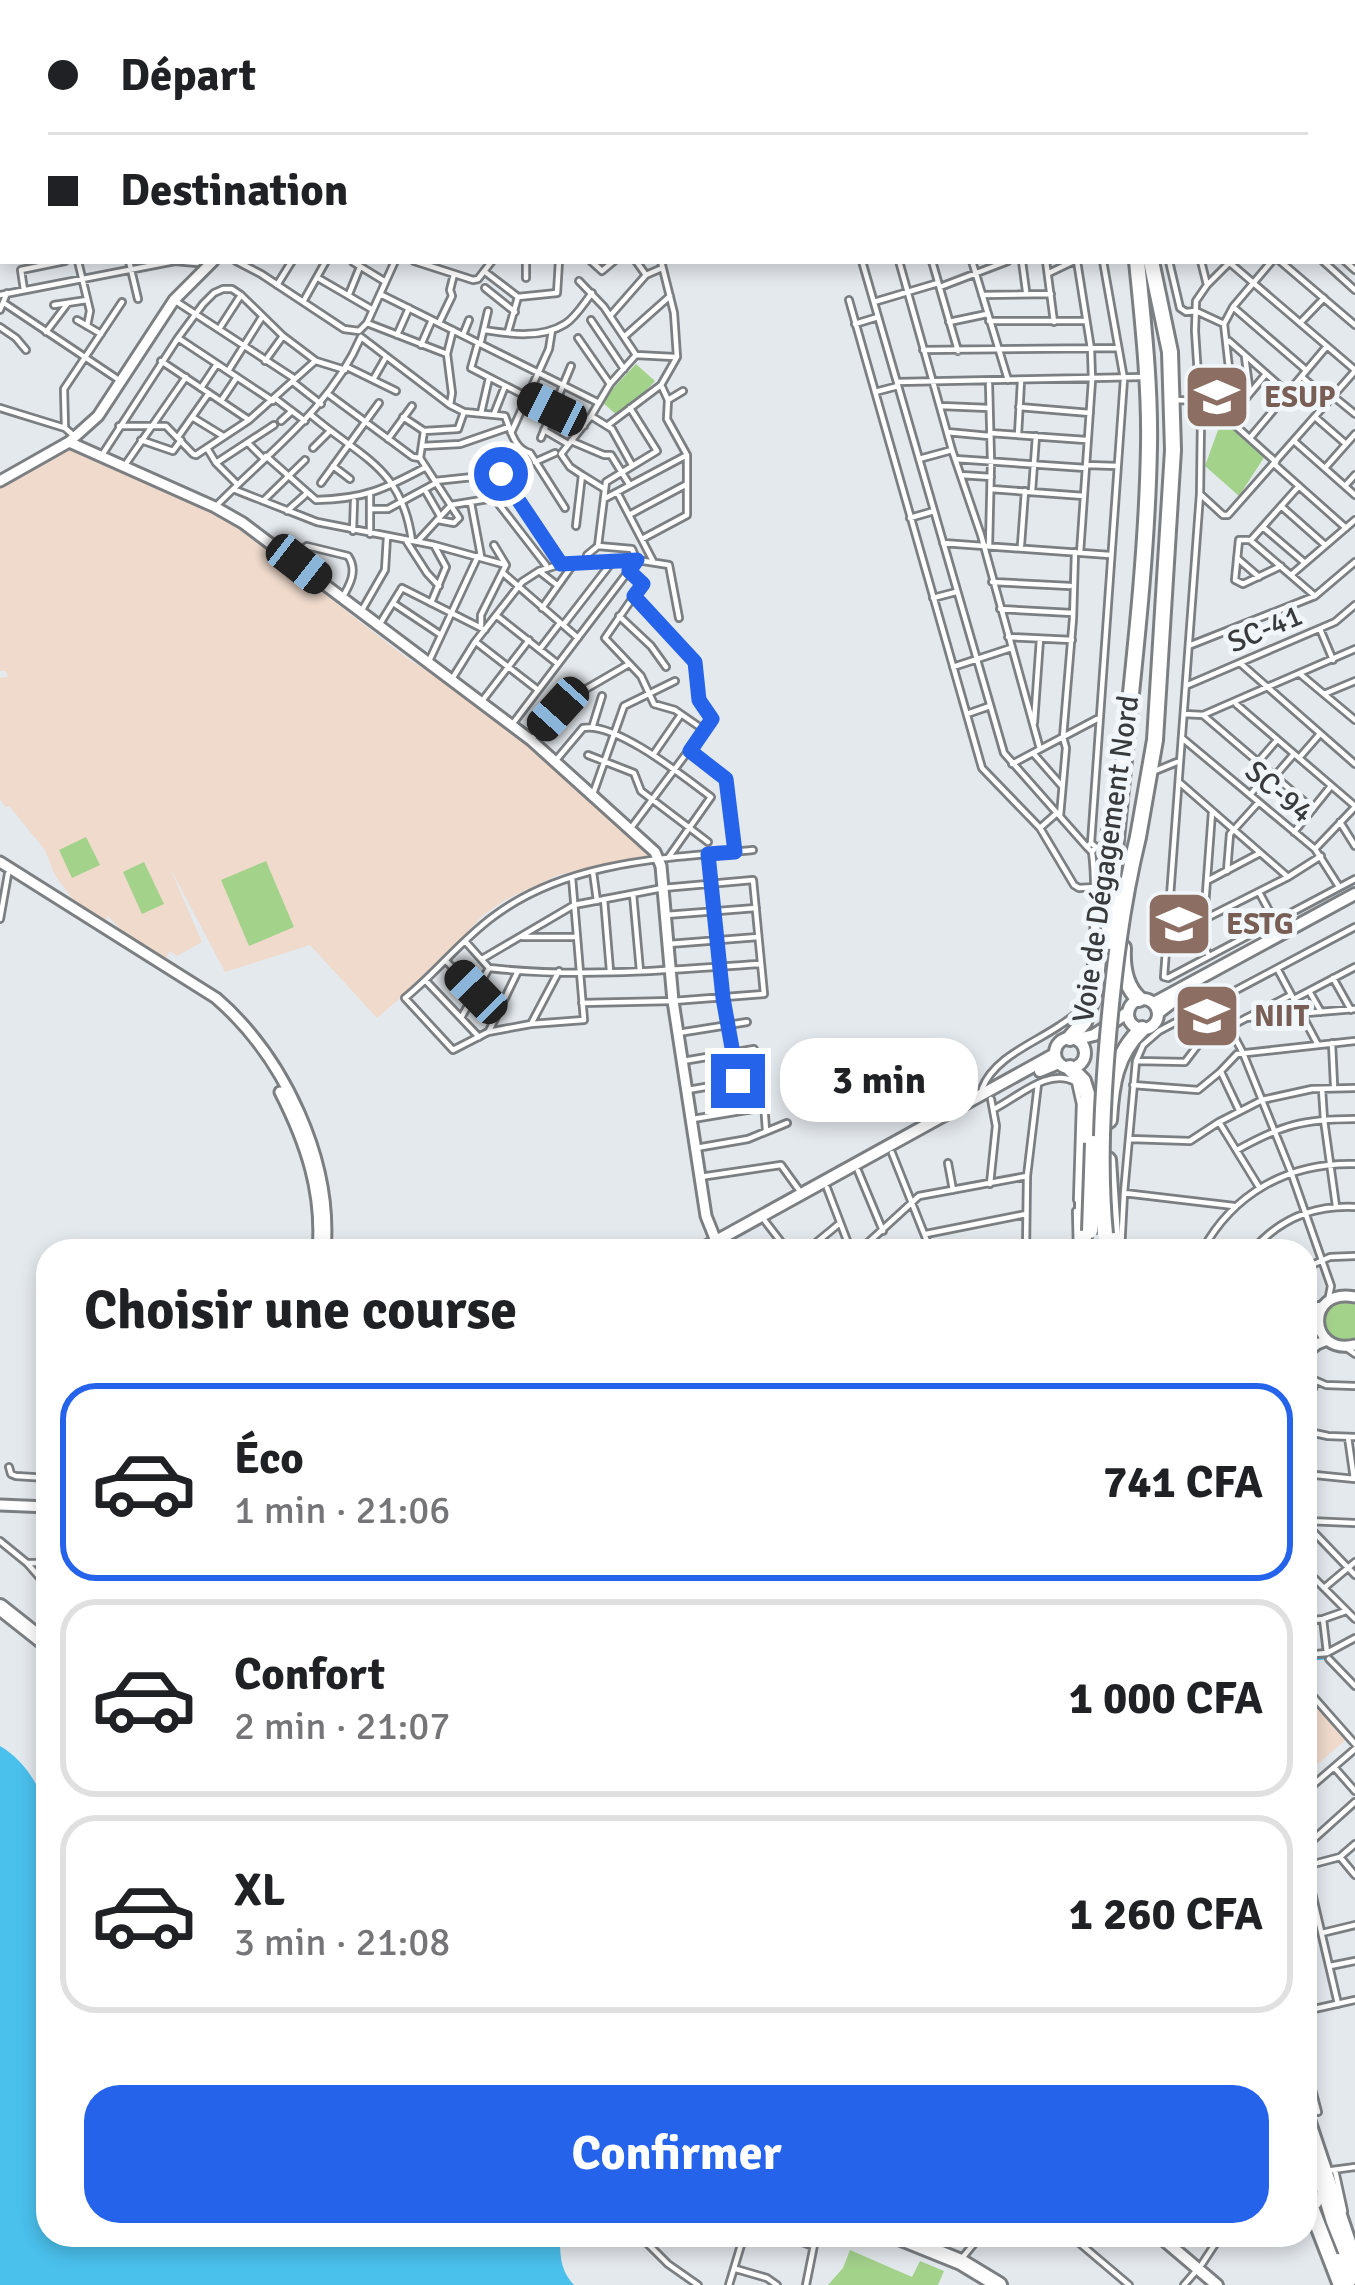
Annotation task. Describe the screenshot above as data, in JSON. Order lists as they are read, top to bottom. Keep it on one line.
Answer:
{"streets":{"highway":["Voie de Dégagement Nord"],"street":["SC-41","SC-94"]},"places":{"school or university":["ESUP","ESTG","NIIT"]},"page":{"banner":["Départ","Destination"],"bubble":"3 min","heading":"Choisir une course","list":[{"name":"Éco","note":"1 min · 21:06","value":"741 CFA"},{"name":"Confort","note":"2 min · 21:07","value":"1 000 CFA"},{"name":"XL","note":"3 min · 21:08","value":"1 260 CFA"}],"buttons":"Confirmer"}}
